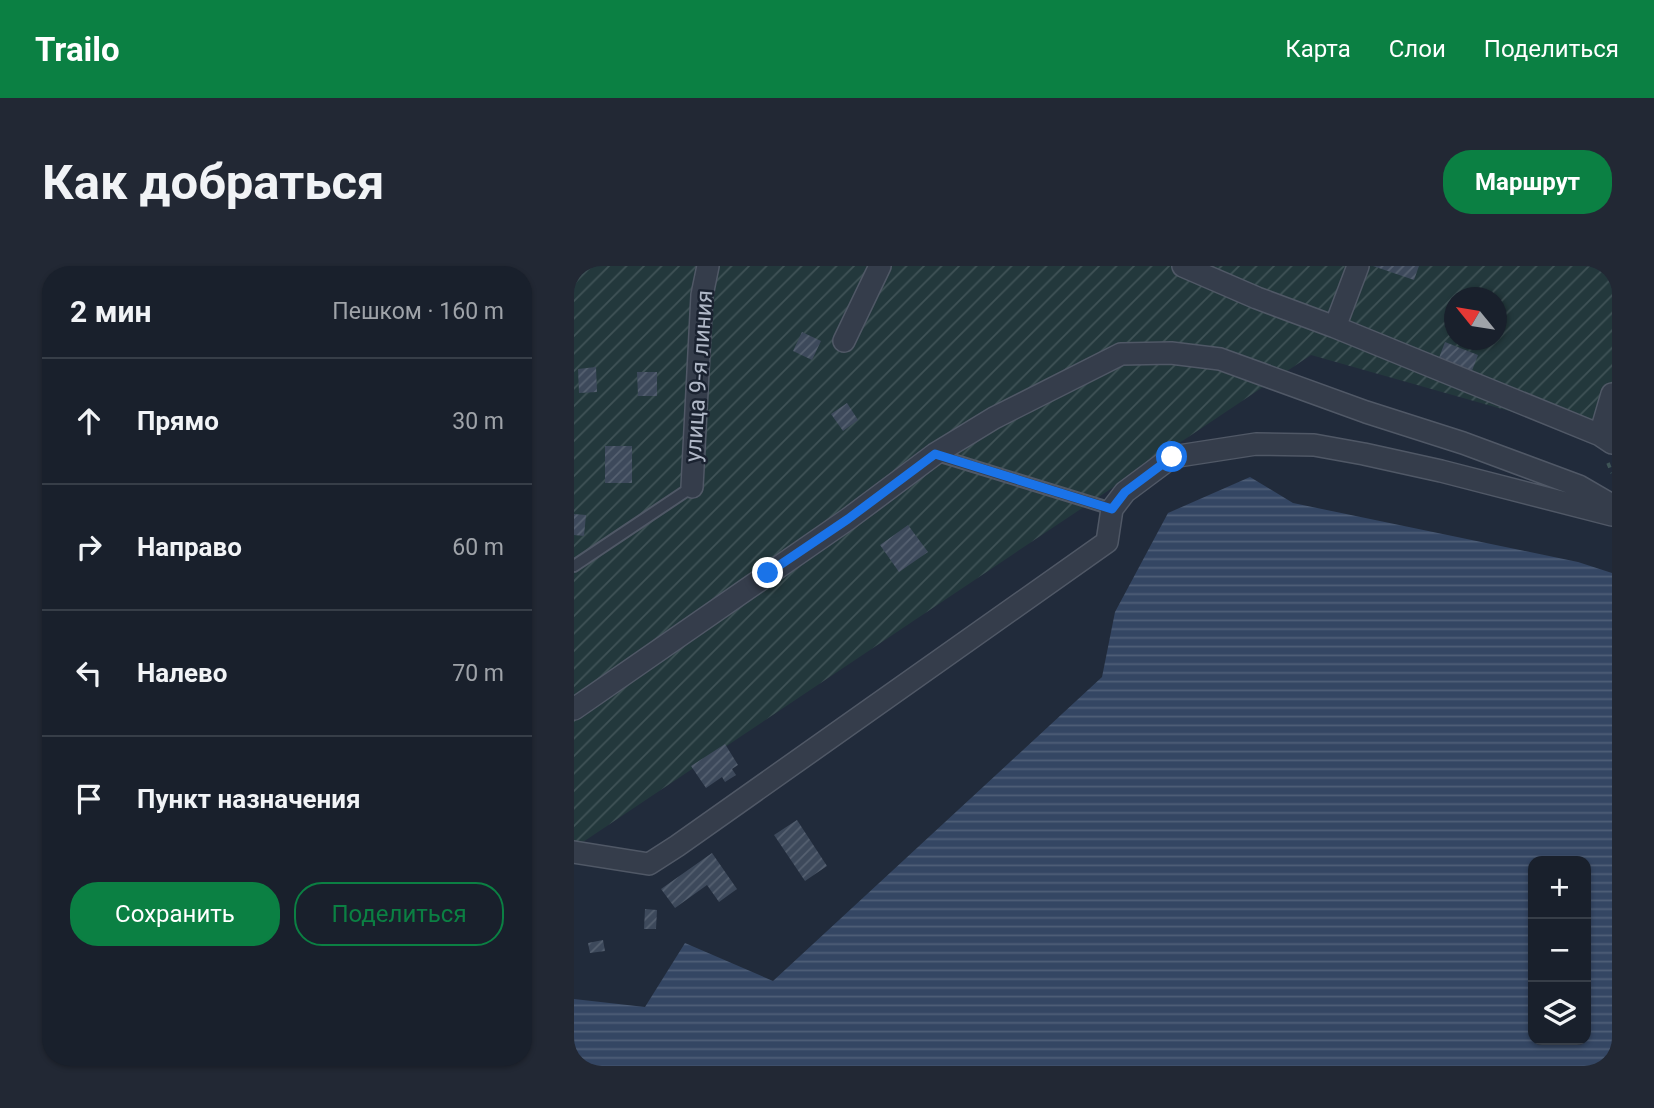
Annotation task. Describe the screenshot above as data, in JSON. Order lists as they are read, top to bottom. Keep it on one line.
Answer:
{"streets":{"street":["улица 9-я линия"]},"north":"top left","page":{"header":"Trailo","nav":["Карта","Слои","Поделиться"],"buttons":["Маршрут",["Сохранить","Поделиться"]],"title":"Как добраться","heading":["2 мин","Пешком · 160 m"],"list":[["Прямо","30 m"],["Направо","60 m"],["Налево","70 m"],"Пункт назначения"],"map_buttons":["+","−"]}}
